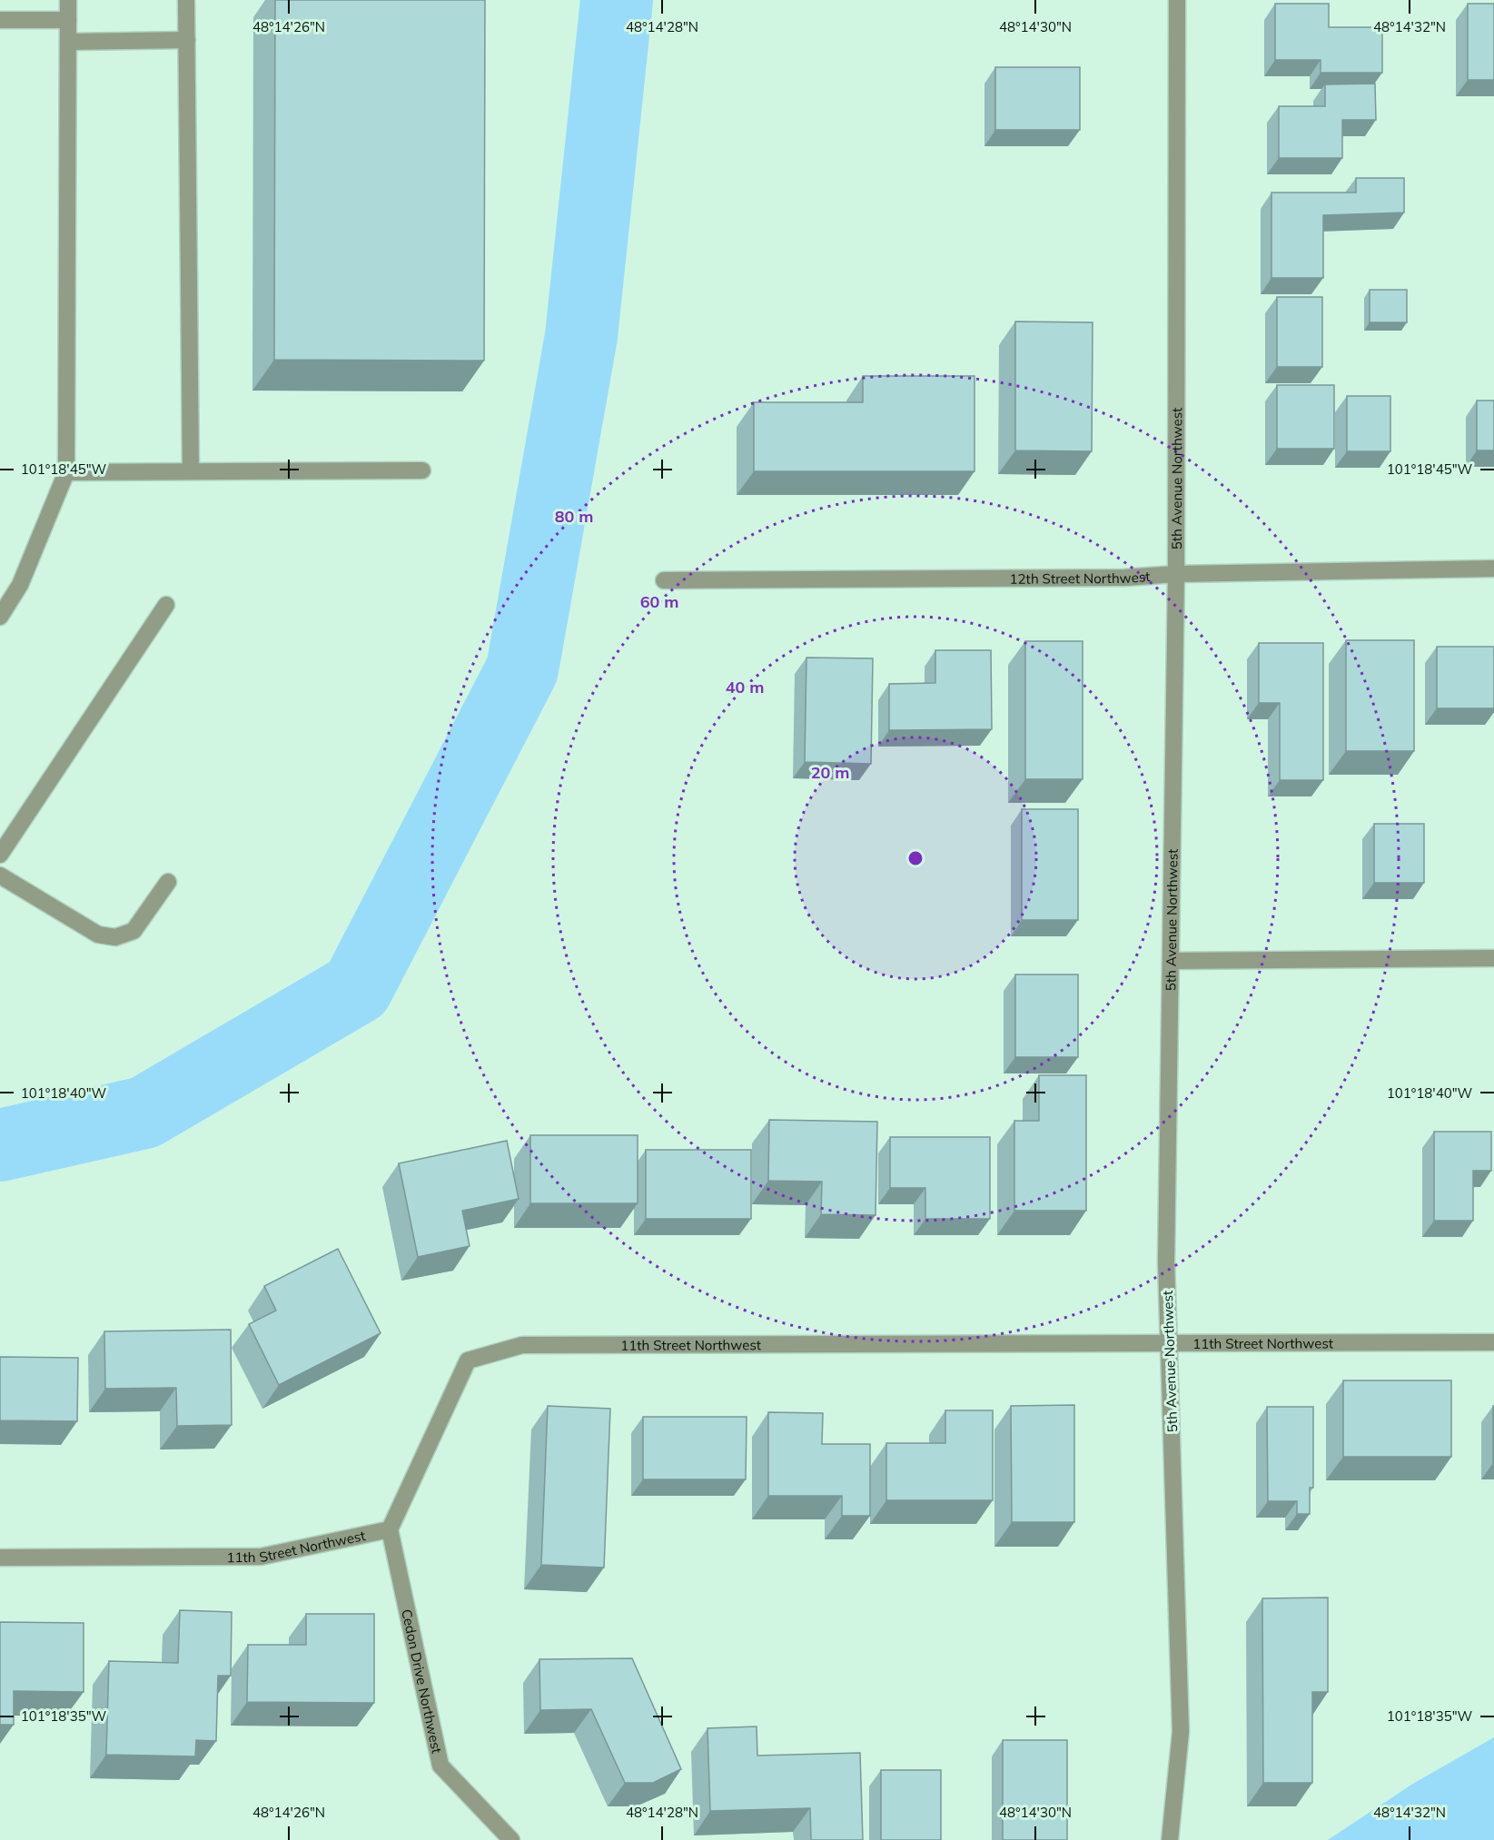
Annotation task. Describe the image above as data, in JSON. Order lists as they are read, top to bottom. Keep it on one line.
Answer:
{"streets":{"street":["5th Avenue Northwest","12th Street Northwest","11th Street Northwest","Cedon Drive Northwest"]},"crossings":[["5th Avenue Northwest","12th Street Northwest"],["5th Avenue Northwest","11th Street Northwest"],["11th Street Northwest","Cedon Drive Northwest"]],"coordinates":["48°14'26\"N","48°14'28\"N","48°14'30\"N","48°14'32\"N","101°18'45\"W","101°18'40\"W","101°18'35\"W"],"rings":["80 m","60 m","40 m","20 m"]}
